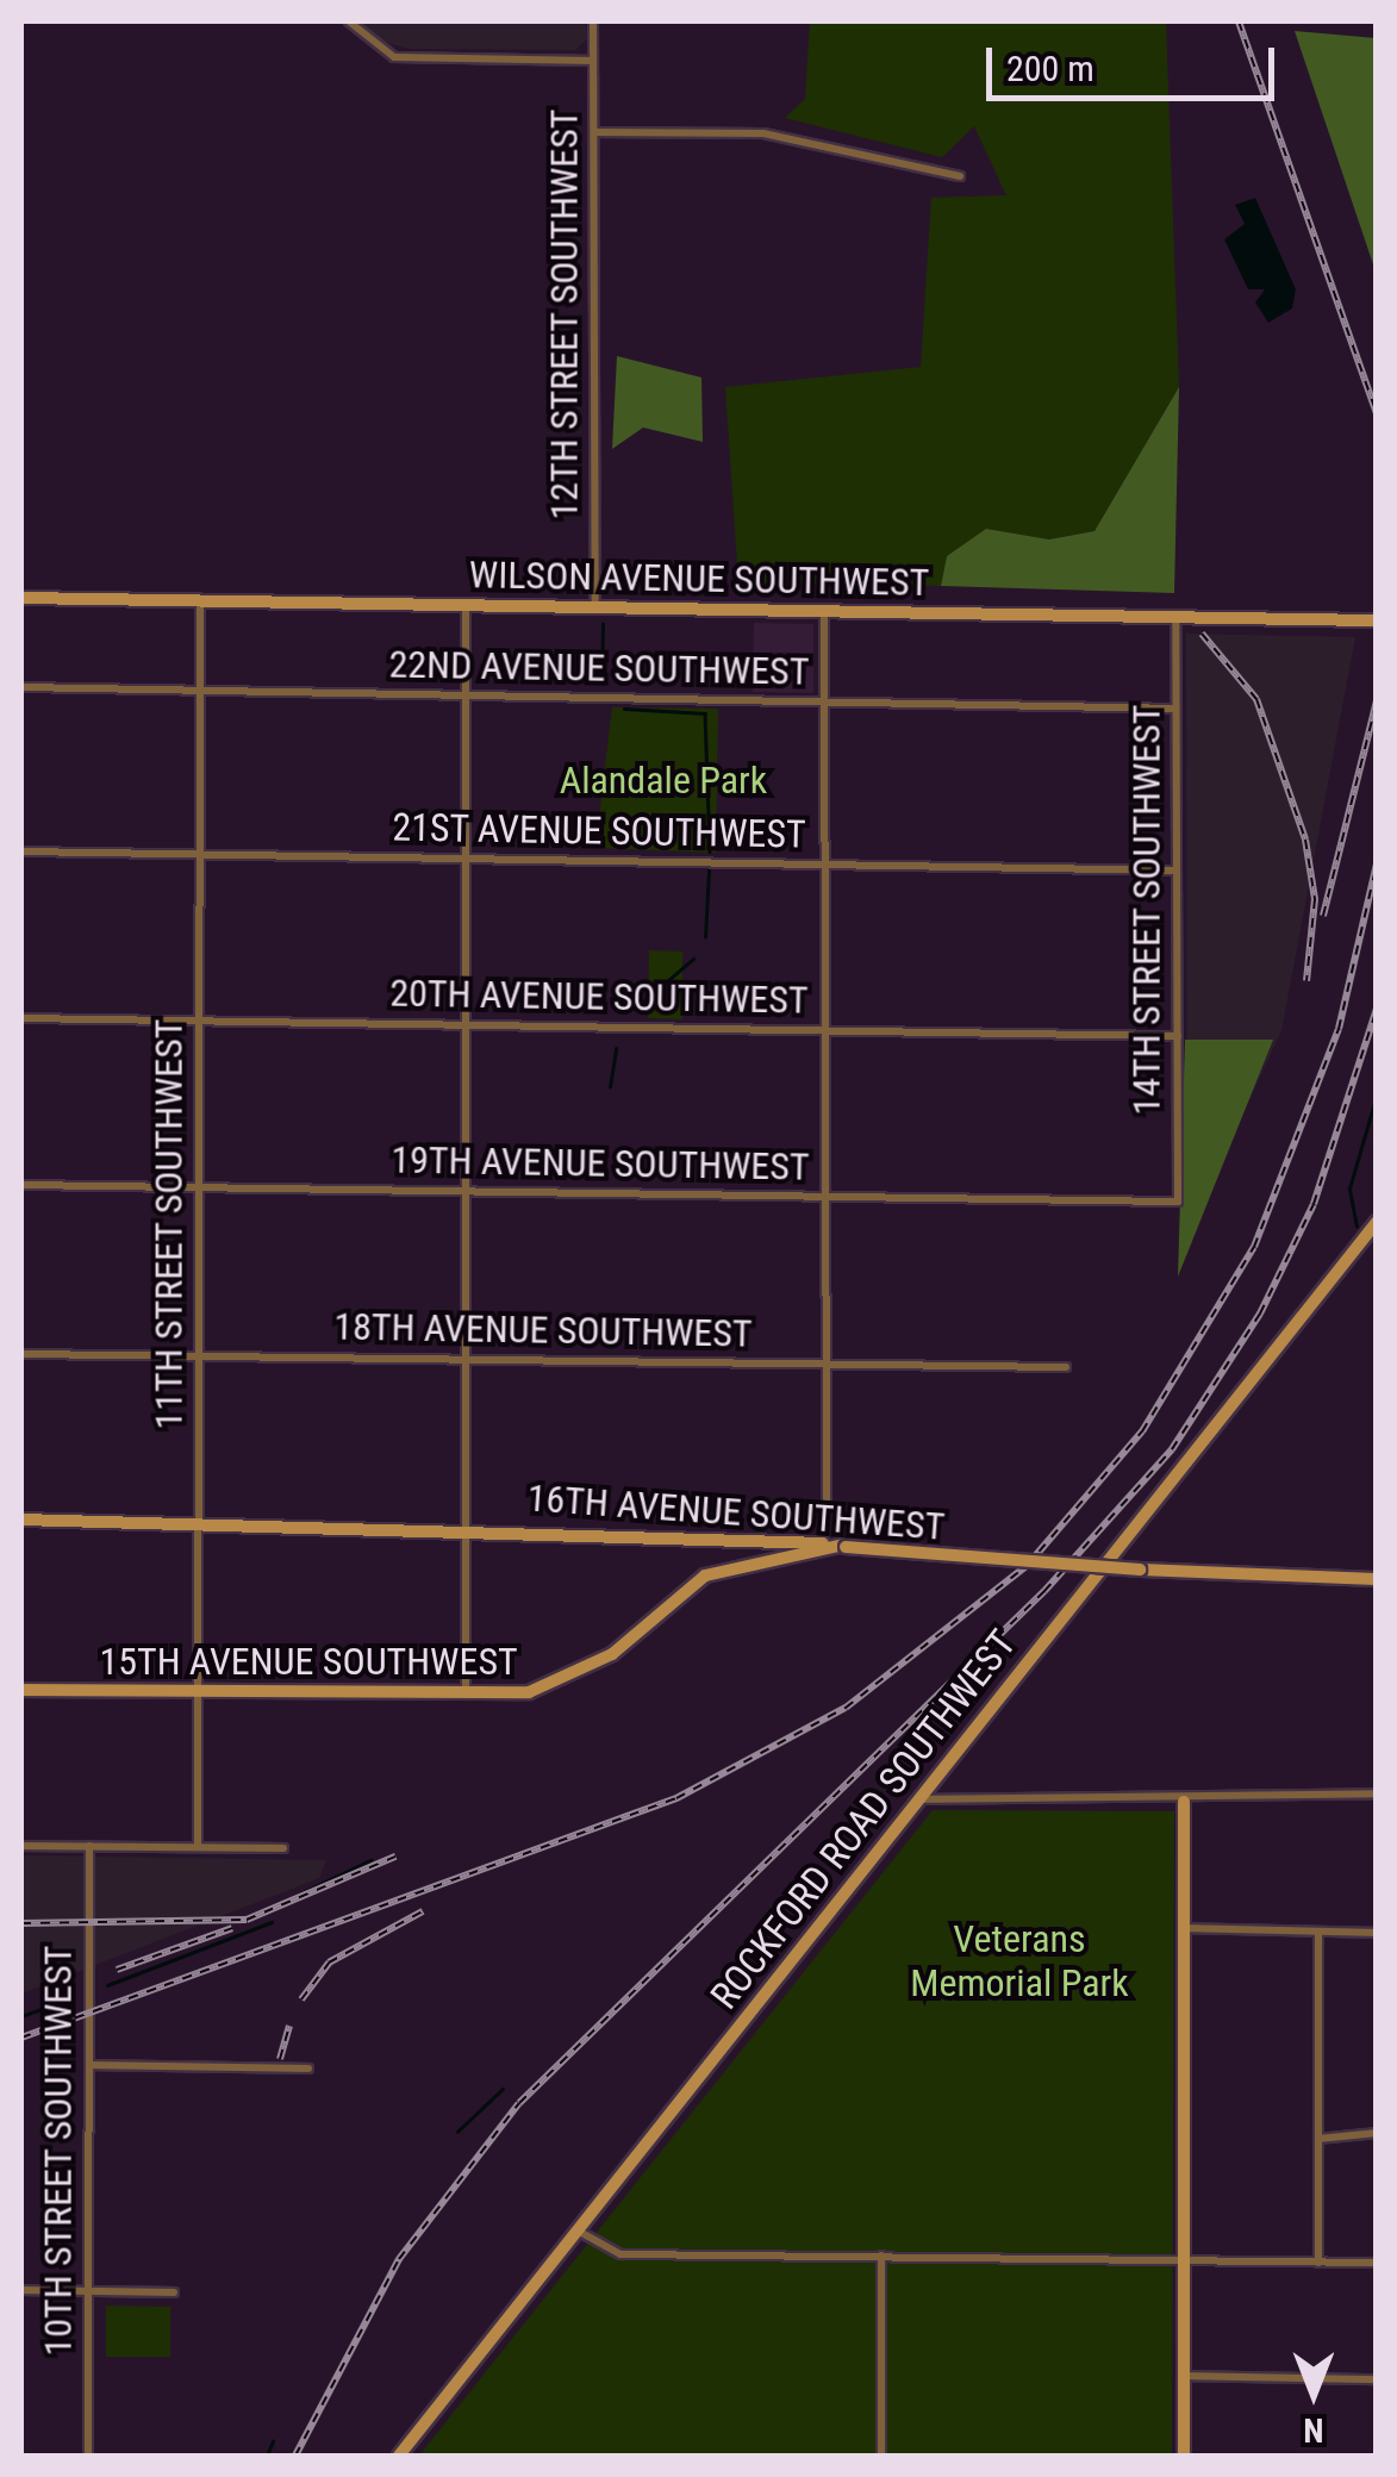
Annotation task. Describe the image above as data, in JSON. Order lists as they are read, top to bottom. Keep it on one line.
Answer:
{"streets":{"main road":["WILSON AVENUE SOUTHWEST","16TH AVENUE SOUTHWEST","15TH AVENUE SOUTHWEST","ROCKFORD ROAD SOUTHWEST"],"street":["12TH STREET SOUTHWEST","22ND AVENUE SOUTHWEST","21ST AVENUE SOUTHWEST","14TH STREET SOUTHWEST","20TH AVENUE SOUTHWEST","19TH AVENUE SOUTHWEST","11TH STREET SOUTHWEST","18TH AVENUE SOUTHWEST","10TH STREET SOUTHWEST"]},"crossings":[["12TH STREET SOUTHWEST","WILSON AVENUE SOUTHWEST"],["WILSON AVENUE SOUTHWEST","14TH STREET SOUTHWEST"],["WILSON AVENUE SOUTHWEST","11TH STREET SOUTHWEST"],["22ND AVENUE SOUTHWEST","14TH STREET SOUTHWEST"],["22ND AVENUE SOUTHWEST","11TH STREET SOUTHWEST"],["21ST AVENUE SOUTHWEST","14TH STREET SOUTHWEST"],["21ST AVENUE SOUTHWEST","11TH STREET SOUTHWEST"],["14TH STREET SOUTHWEST","20TH AVENUE SOUTHWEST"],["14TH STREET SOUTHWEST","19TH AVENUE SOUTHWEST"],["20TH AVENUE SOUTHWEST","11TH STREET SOUTHWEST"],["19TH AVENUE SOUTHWEST","11TH STREET SOUTHWEST"],["11TH STREET SOUTHWEST","18TH AVENUE SOUTHWEST"],["11TH STREET SOUTHWEST","16TH AVENUE SOUTHWEST"],["11TH STREET SOUTHWEST","15TH AVENUE SOUTHWEST"],["16TH AVENUE SOUTHWEST","15TH AVENUE SOUTHWEST"]],"parks":["Alandale Park","Veterans Memorial Park"],"scale_bar":"200 m","north":"bottom"}
